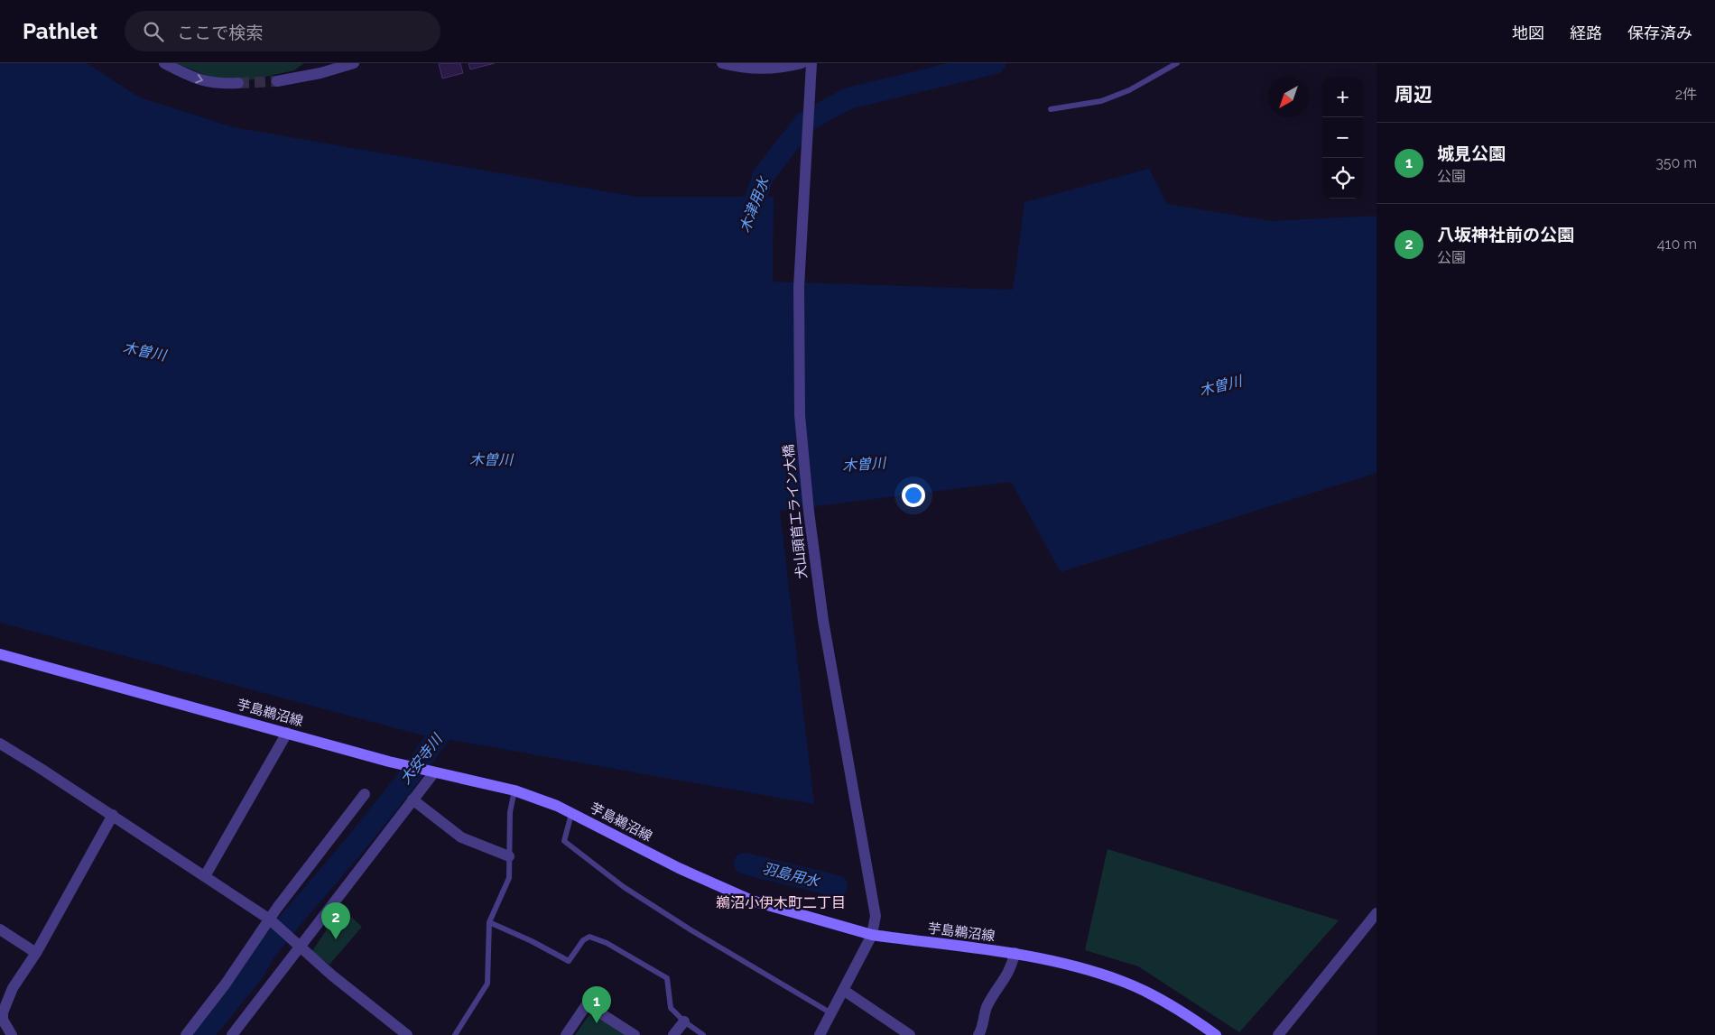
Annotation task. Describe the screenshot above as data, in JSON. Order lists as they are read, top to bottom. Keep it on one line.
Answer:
{"streets":{"main road":["芋島鵜沼線"],"street":["犬山頭首工ライン大橋"]},"crossings":[["犬山頭首工ライン大橋","芋島鵜沼線"]],"districts":["鵜沼小伊木町二丁目"],"water":["木津用水","木曽川","大安寺川","羽島用水"],"north":"bottom left","page":{"header":"Pathlet","search":"ここで検索","nav":["地図","経路","保存済み"],"heading":["周辺","2件"],"map_buttons":["+","−"],"list":[{"mark":"1","name":"城見公園","note":"公園","value":"350 m"},{"mark":"2","name":"八坂神社前の公園","note":"公園","value":"410 m"}],"pins":["2","1"]}}
